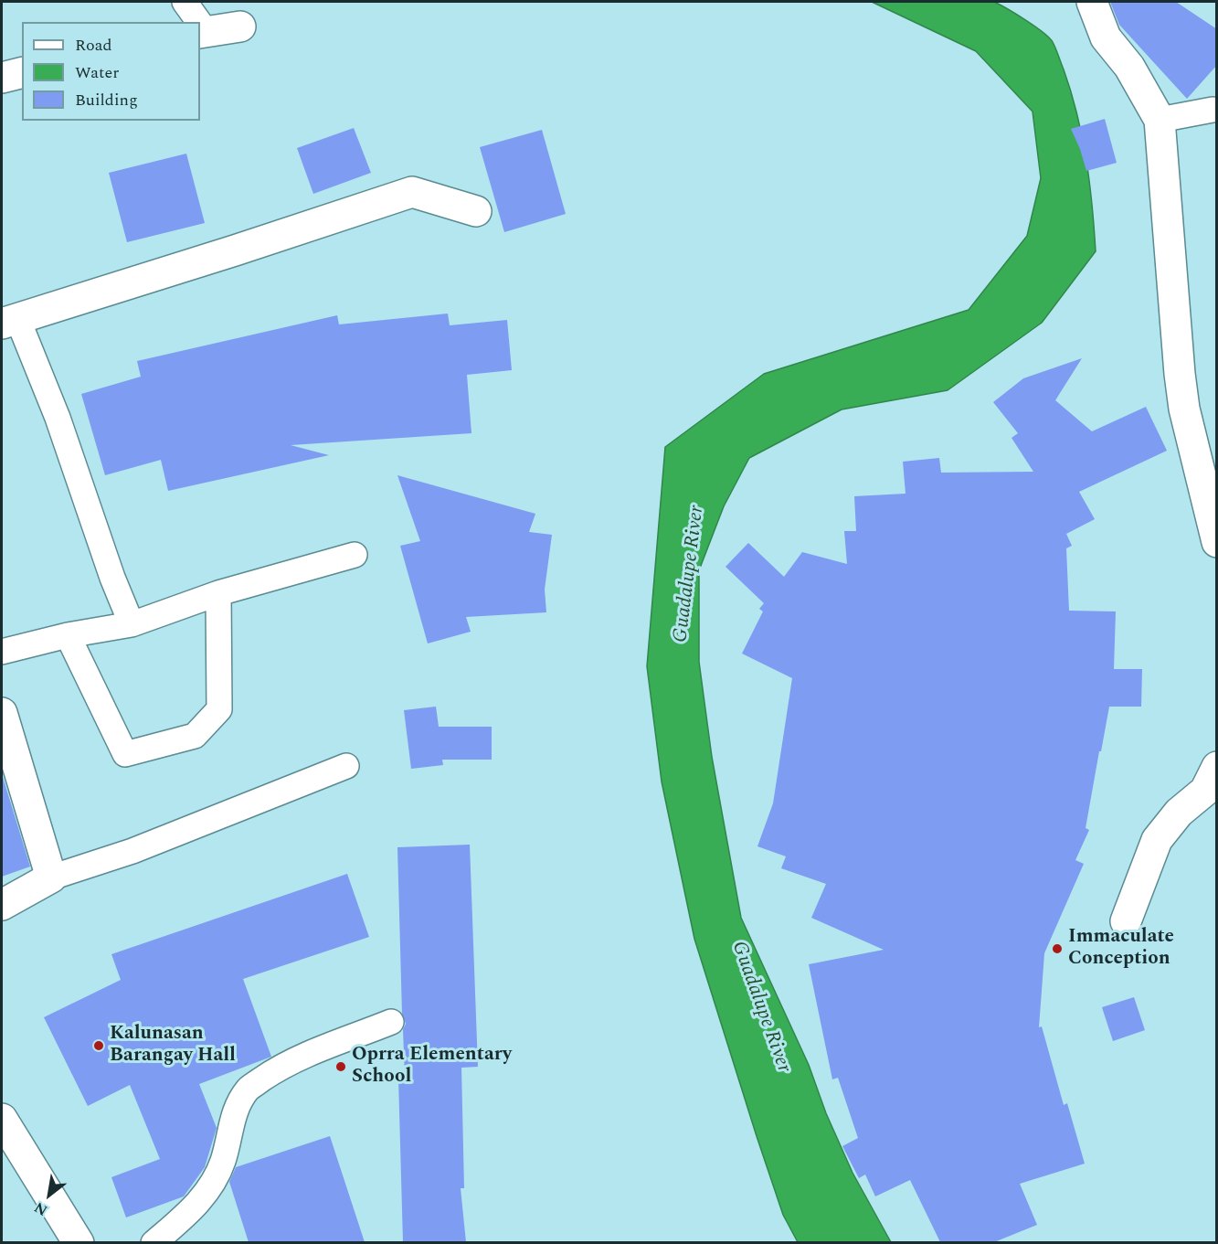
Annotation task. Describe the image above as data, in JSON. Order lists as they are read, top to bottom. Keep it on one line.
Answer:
{"water":["Guadalupe River"],"places":["Immaculate Conception","Kalunasan Barangay Hall","Oprra Elementary School"],"legend":["Road","Water","Building"],"north":"bottom left"}
